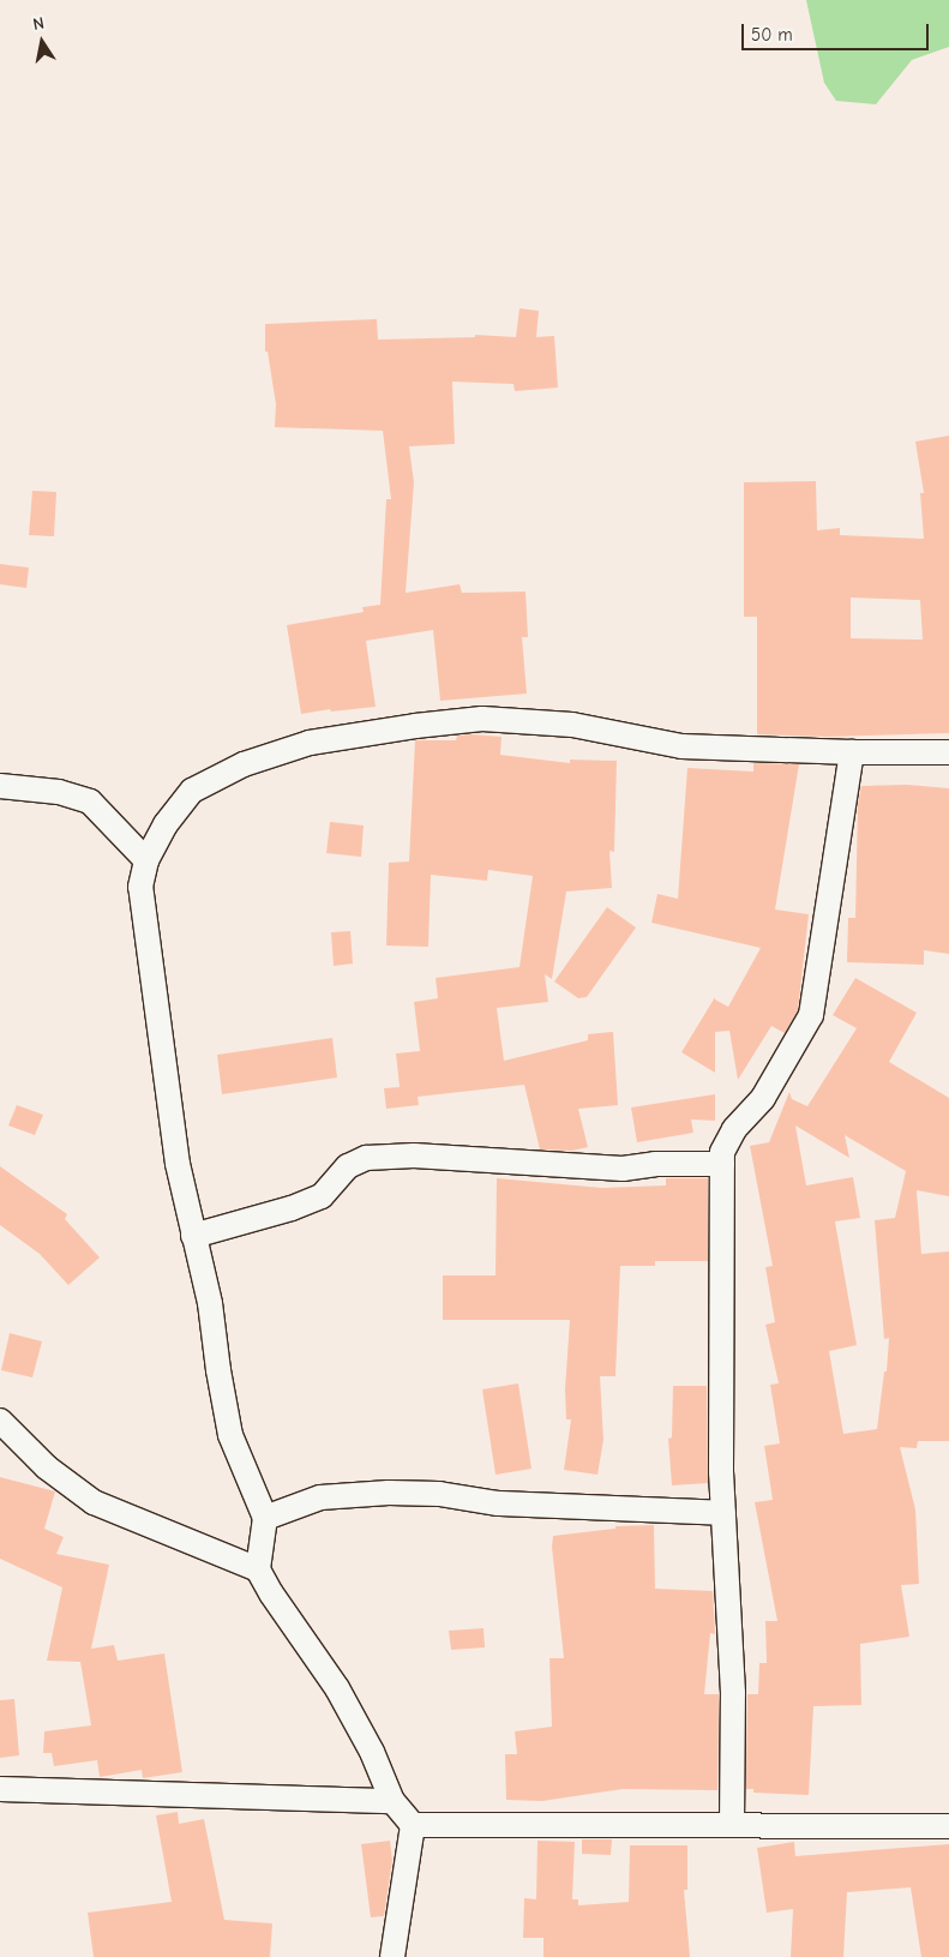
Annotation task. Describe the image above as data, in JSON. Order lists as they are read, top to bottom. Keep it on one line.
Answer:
{"scale_bar":"50 m","north":"top"}
